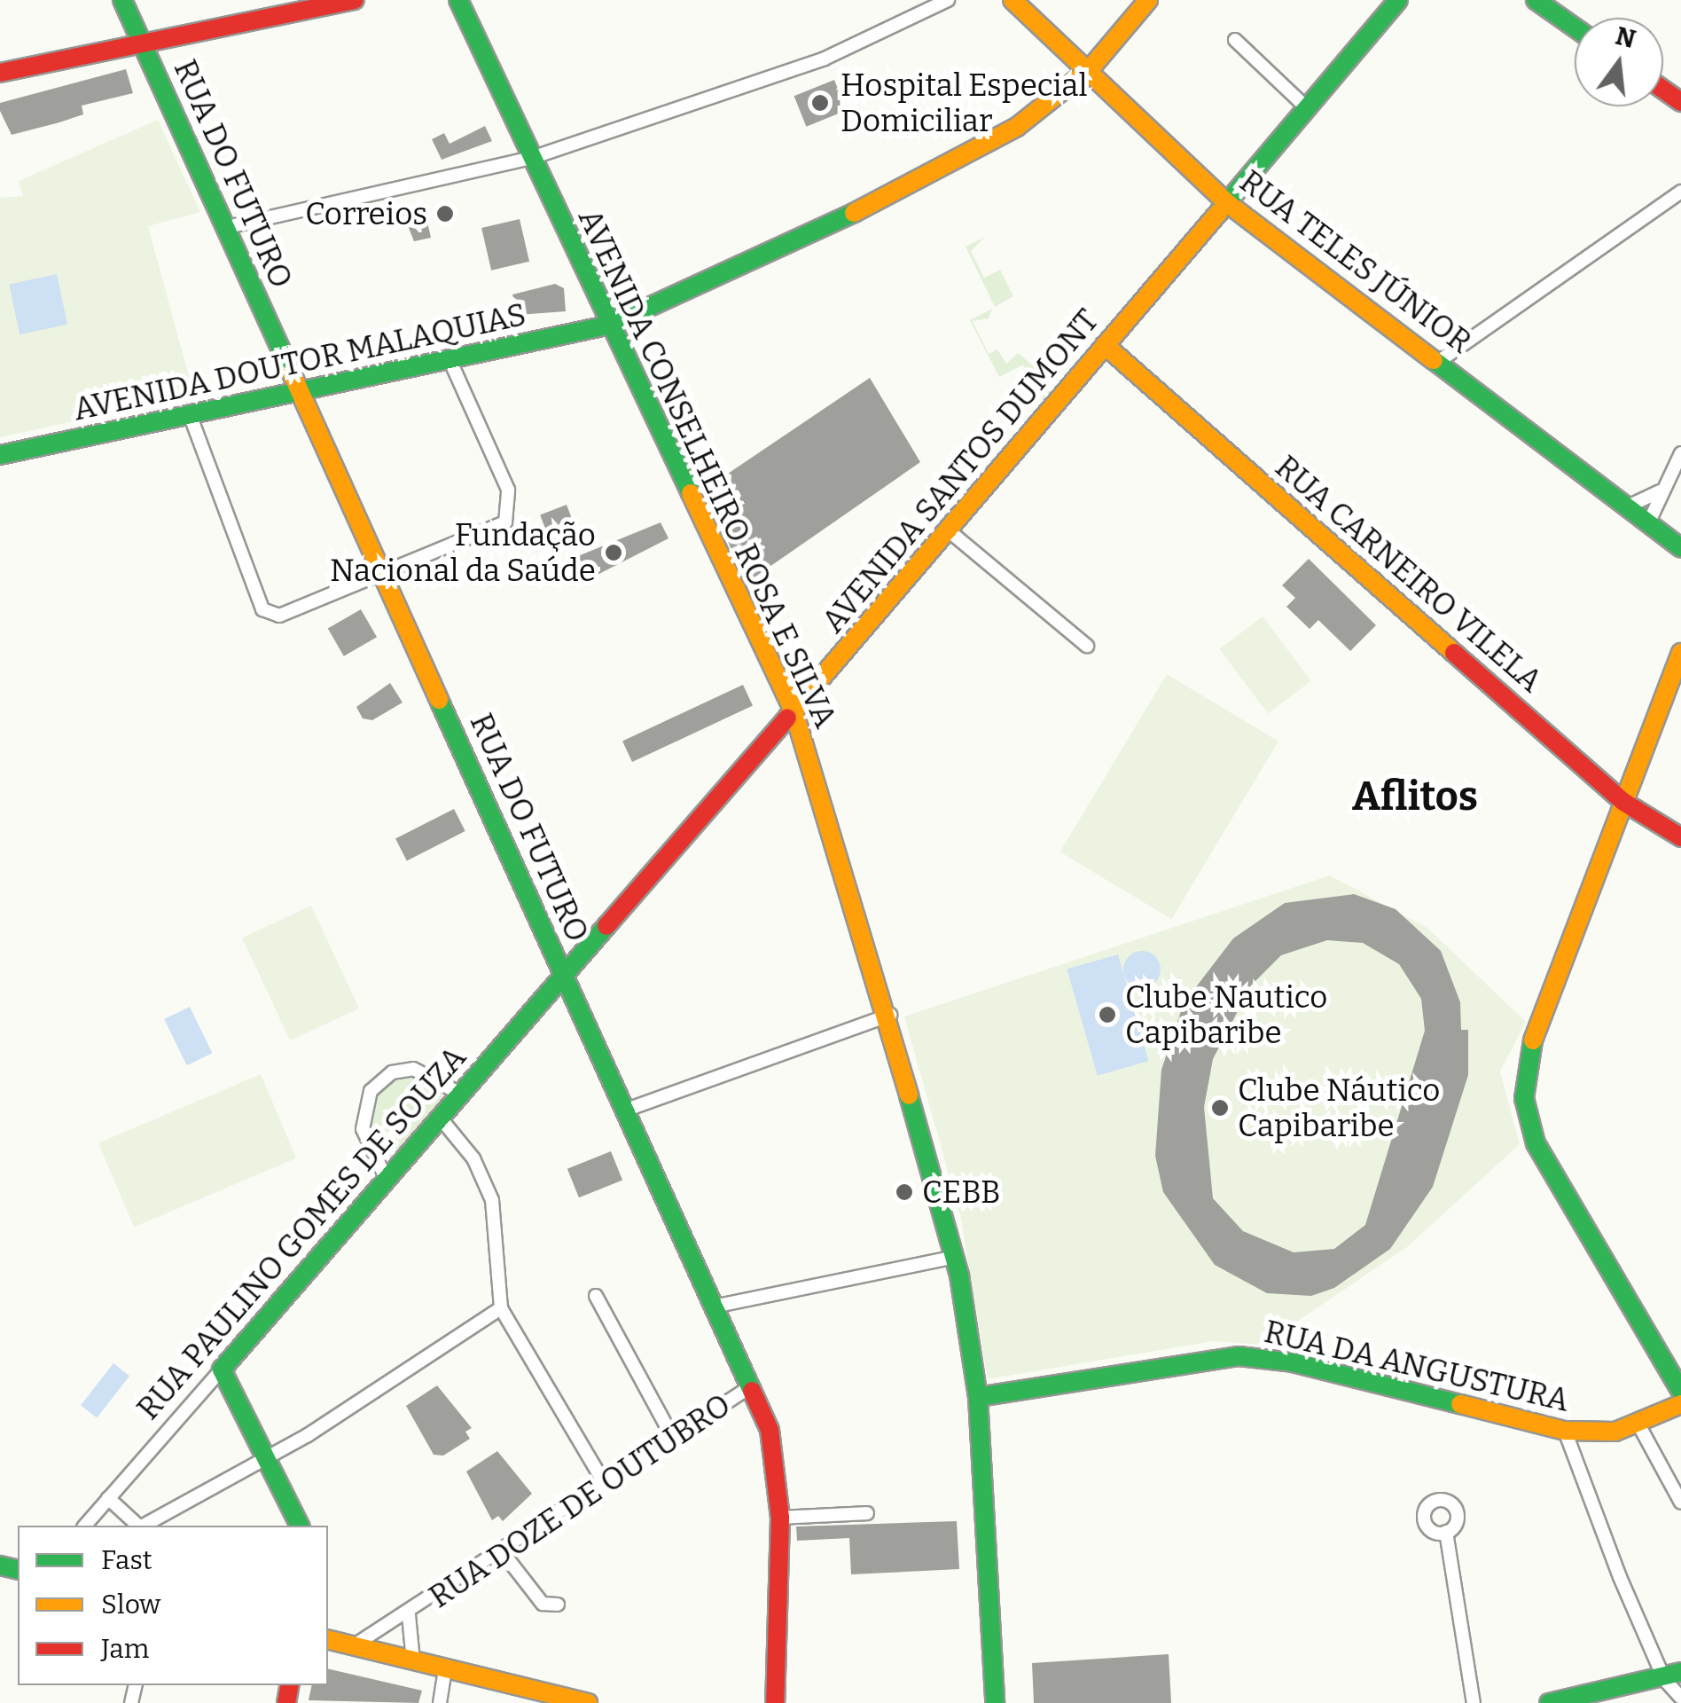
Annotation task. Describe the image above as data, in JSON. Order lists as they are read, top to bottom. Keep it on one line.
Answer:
{"streets":{"street":["RUA DO FUTURO","RUA TELES JÚNIOR","AVENIDA DOUTOR MALAQUIAS","AVENIDA CONSELHEIRO ROSA E SILVA","AVENIDA SANTOS DUMONT","RUA CARNEIRO VILELA","RUA PAULINO GOMES DE SOUZA","RUA DA ANGUSTURA","RUA DOZE DE OUTUBRO"]},"crossings":[["RUA DO FUTURO","AVENIDA DOUTOR MALAQUIAS"],["RUA DO FUTURO","AVENIDA SANTOS DUMONT"],["RUA DO FUTURO","RUA PAULINO GOMES DE SOUZA"],["RUA DO FUTURO","RUA DOZE DE OUTUBRO"],["RUA TELES JÚNIOR","AVENIDA DOUTOR MALAQUIAS"],["RUA TELES JÚNIOR","AVENIDA SANTOS DUMONT"],["AVENIDA DOUTOR MALAQUIAS","AVENIDA CONSELHEIRO ROSA E SILVA"],["AVENIDA CONSELHEIRO ROSA E SILVA","AVENIDA SANTOS DUMONT"],["AVENIDA CONSELHEIRO ROSA E SILVA","RUA DA ANGUSTURA"],["AVENIDA SANTOS DUMONT","RUA CARNEIRO VILELA"],["AVENIDA SANTOS DUMONT","RUA PAULINO GOMES DE SOUZA"]],"districts":["Aflitos"],"places":["Hospital Especial Domiciliar","Correios","Fundação Nacional da Saúde","Clube Nautico Capibaribe","Clube Náutico Capibaribe","CEBB"],"legend":["Fast","Slow","Jam"],"north":"top"}
